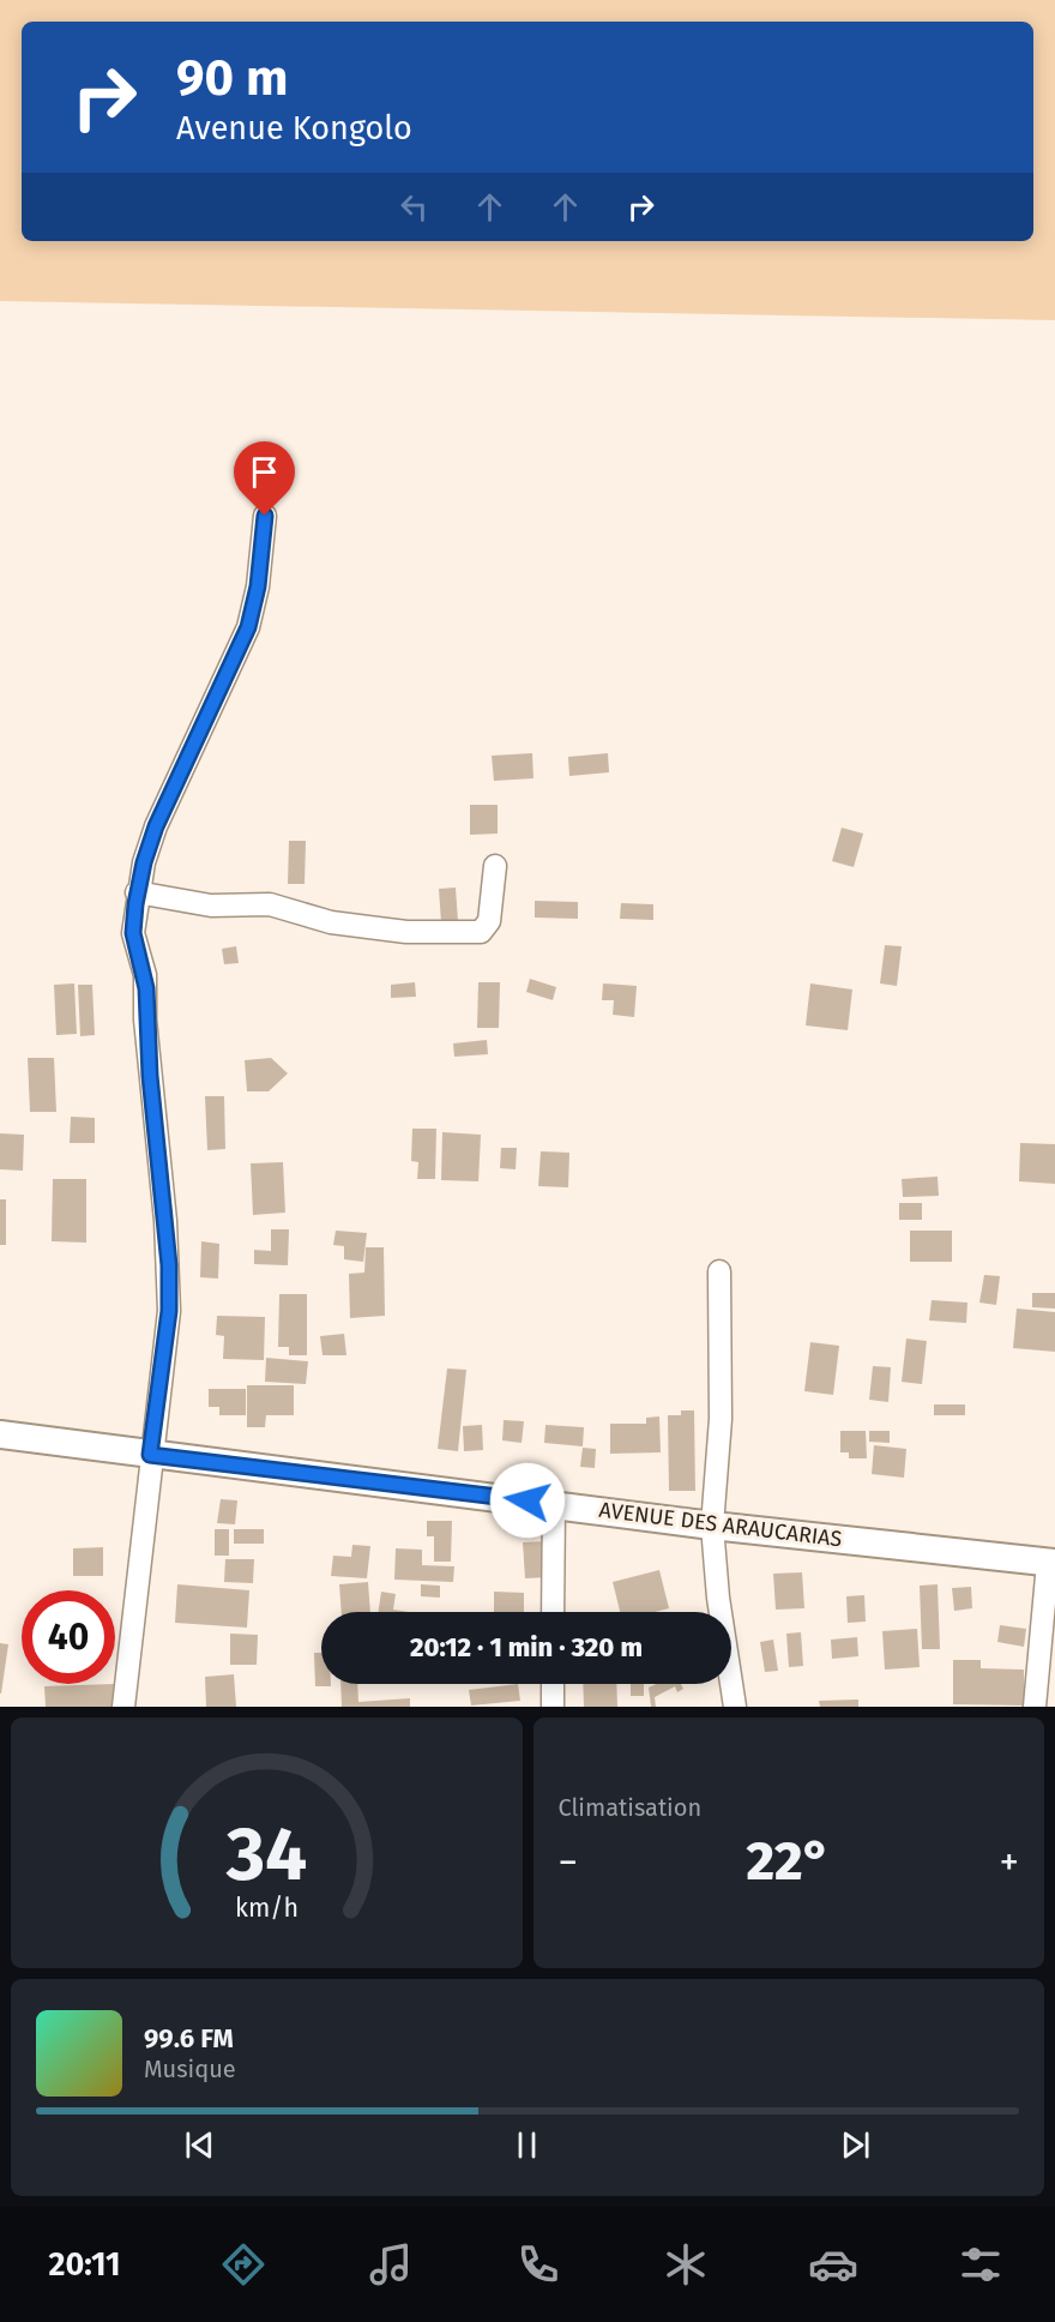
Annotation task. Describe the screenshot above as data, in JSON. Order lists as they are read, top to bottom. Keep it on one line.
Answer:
{"streets":{"street":["AVENUE DES ARAUCARIAS"]},"page":{"turn":["90 m","Avenue Kongolo"],"limit":"40","trip":"20:12 · 1 min · 320 m","tile":"Climatisation","heat":["−","22°","+"],"song":["99.6 FM","Musique"],"tabs":"20:11","gauge":["34","km/h"]}}
